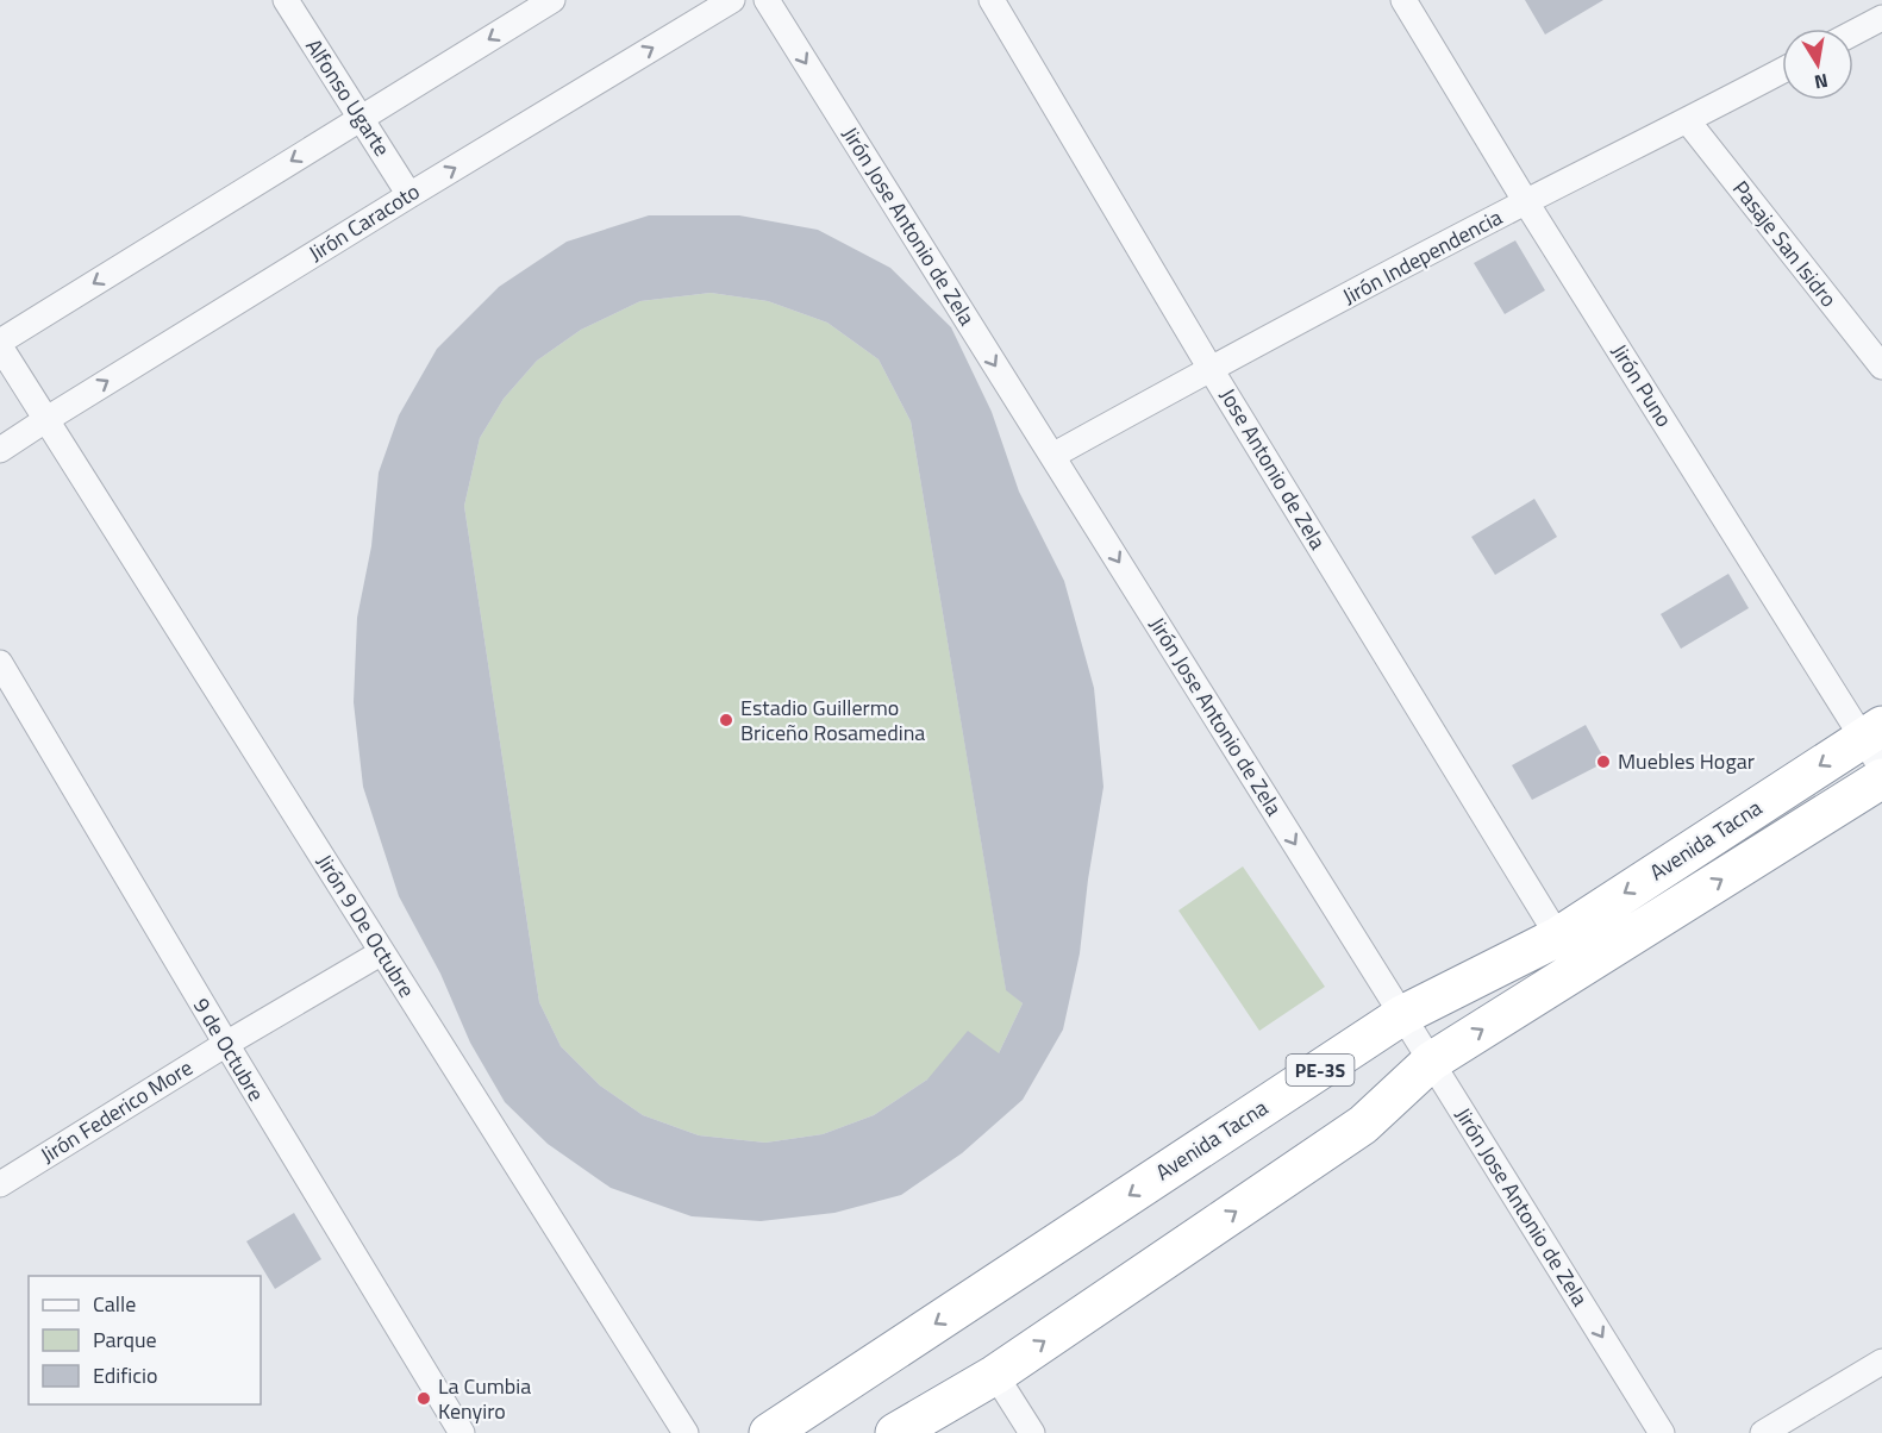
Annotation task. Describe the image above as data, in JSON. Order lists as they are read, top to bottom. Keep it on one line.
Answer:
{"streets":{"highway":["Avenida Tacna","PE-3S"],"street":["Alfonso Ugarte","Jirón Caracoto","Jirón Jose Antonio de Zela","Pasaje San Isidro","Jirón Independencia","Jirón Puno","Jose Antonio de Zela","Jirón 9 De Octubre","9 de Octubre","Jirón Federico More"]},"crossings":[["Alfonso Ugarte","Jirón Caracoto"],["Jirón Caracoto","Jirón 9 De Octubre"],["Jirón Jose Antonio de Zela","Jirón Independencia"],["Jirón Jose Antonio de Zela","Avenida Tacna"],["Pasaje San Isidro","Jirón Independencia"],["Jirón Independencia","Jirón Puno"],["Jirón Independencia","Jose Antonio de Zela"],["Jirón Puno","Avenida Tacna"],["Jose Antonio de Zela","Avenida Tacna"],["Jirón 9 De Octubre","Jirón Federico More"],["9 de Octubre","Jirón Federico More"]],"one_way":["Jirón Jose Antonio de Zela"],"places":["Estadio Guillermo Briceño Rosamedina","Muebles Hogar","La Cumbia Kenyiro"],"legend":["Calle","Parque","Edificio"],"north":"bottom"}
